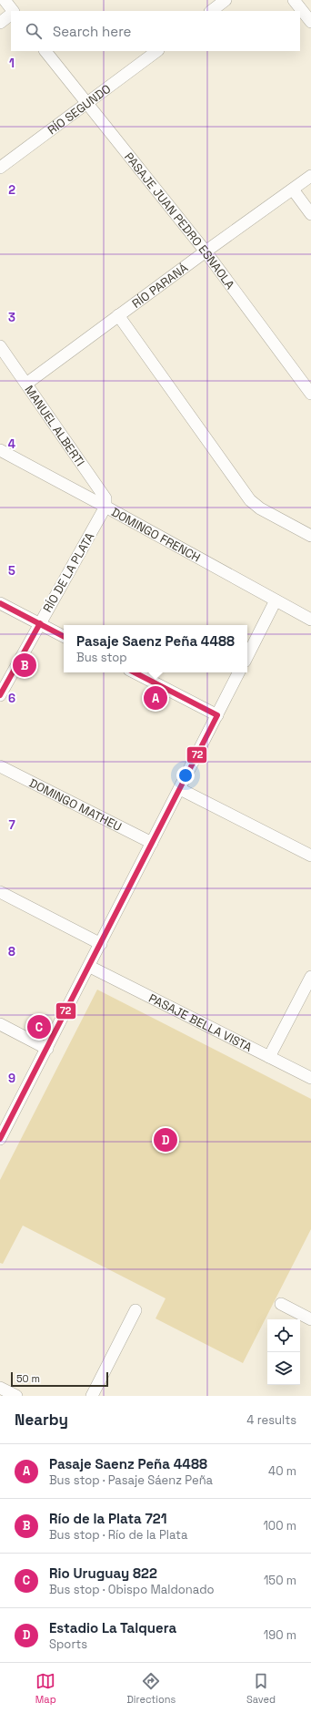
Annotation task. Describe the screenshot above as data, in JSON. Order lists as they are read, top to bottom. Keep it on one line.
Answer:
{"streets":{"street":["RÍO SEGUNDO","PASAJE JUAN PEDRO ESNAOLA","RÍO PARANÁ","MANUEL ALBERTI","DOMINGO FRENCH","RÍO DE LA PLATA","DOMINGO MATHEU","PASAJE BELLA VISTA"]},"crossings":[["RÍO SEGUNDO","PASAJE JUAN PEDRO ESNAOLA"],["PASAJE JUAN PEDRO ESNAOLA","RÍO PARANÁ"],["RÍO PARANÁ","MANUEL ALBERTI"],["MANUEL ALBERTI","DOMINGO FRENCH"],["MANUEL ALBERTI","RÍO DE LA PLATA"],["DOMINGO FRENCH","RÍO DE LA PLATA"]],"lines":["transit line 72"],"scale_bar":"50 m","page":{"search":"Search here","popup":["Pasaje Saenz Peña 4488","Bus stop"],"pins":["B","A","C","D"],"scale":"50 m","heading":["Nearby","4 results"],"list":[{"mark":"A","name":"Pasaje Saenz Peña 4488","note":"Bus stop · Pasaje Sáenz Peña","value":"40 m"},{"mark":"B","name":"Río de la Plata 721","note":"Bus stop · Río de la Plata","value":"100 m"},{"mark":"C","name":"Rio Uruguay 822","note":"Bus stop · Obispo Maldonado","value":"150 m"},{"mark":"D","name":"Estadio La Talquera","note":"Sports","value":"190 m"}],"nav":["Map","Directions","Saved"]},"grid":{"rows":["1","2","3","4","5","6","7","8","9"]}}
